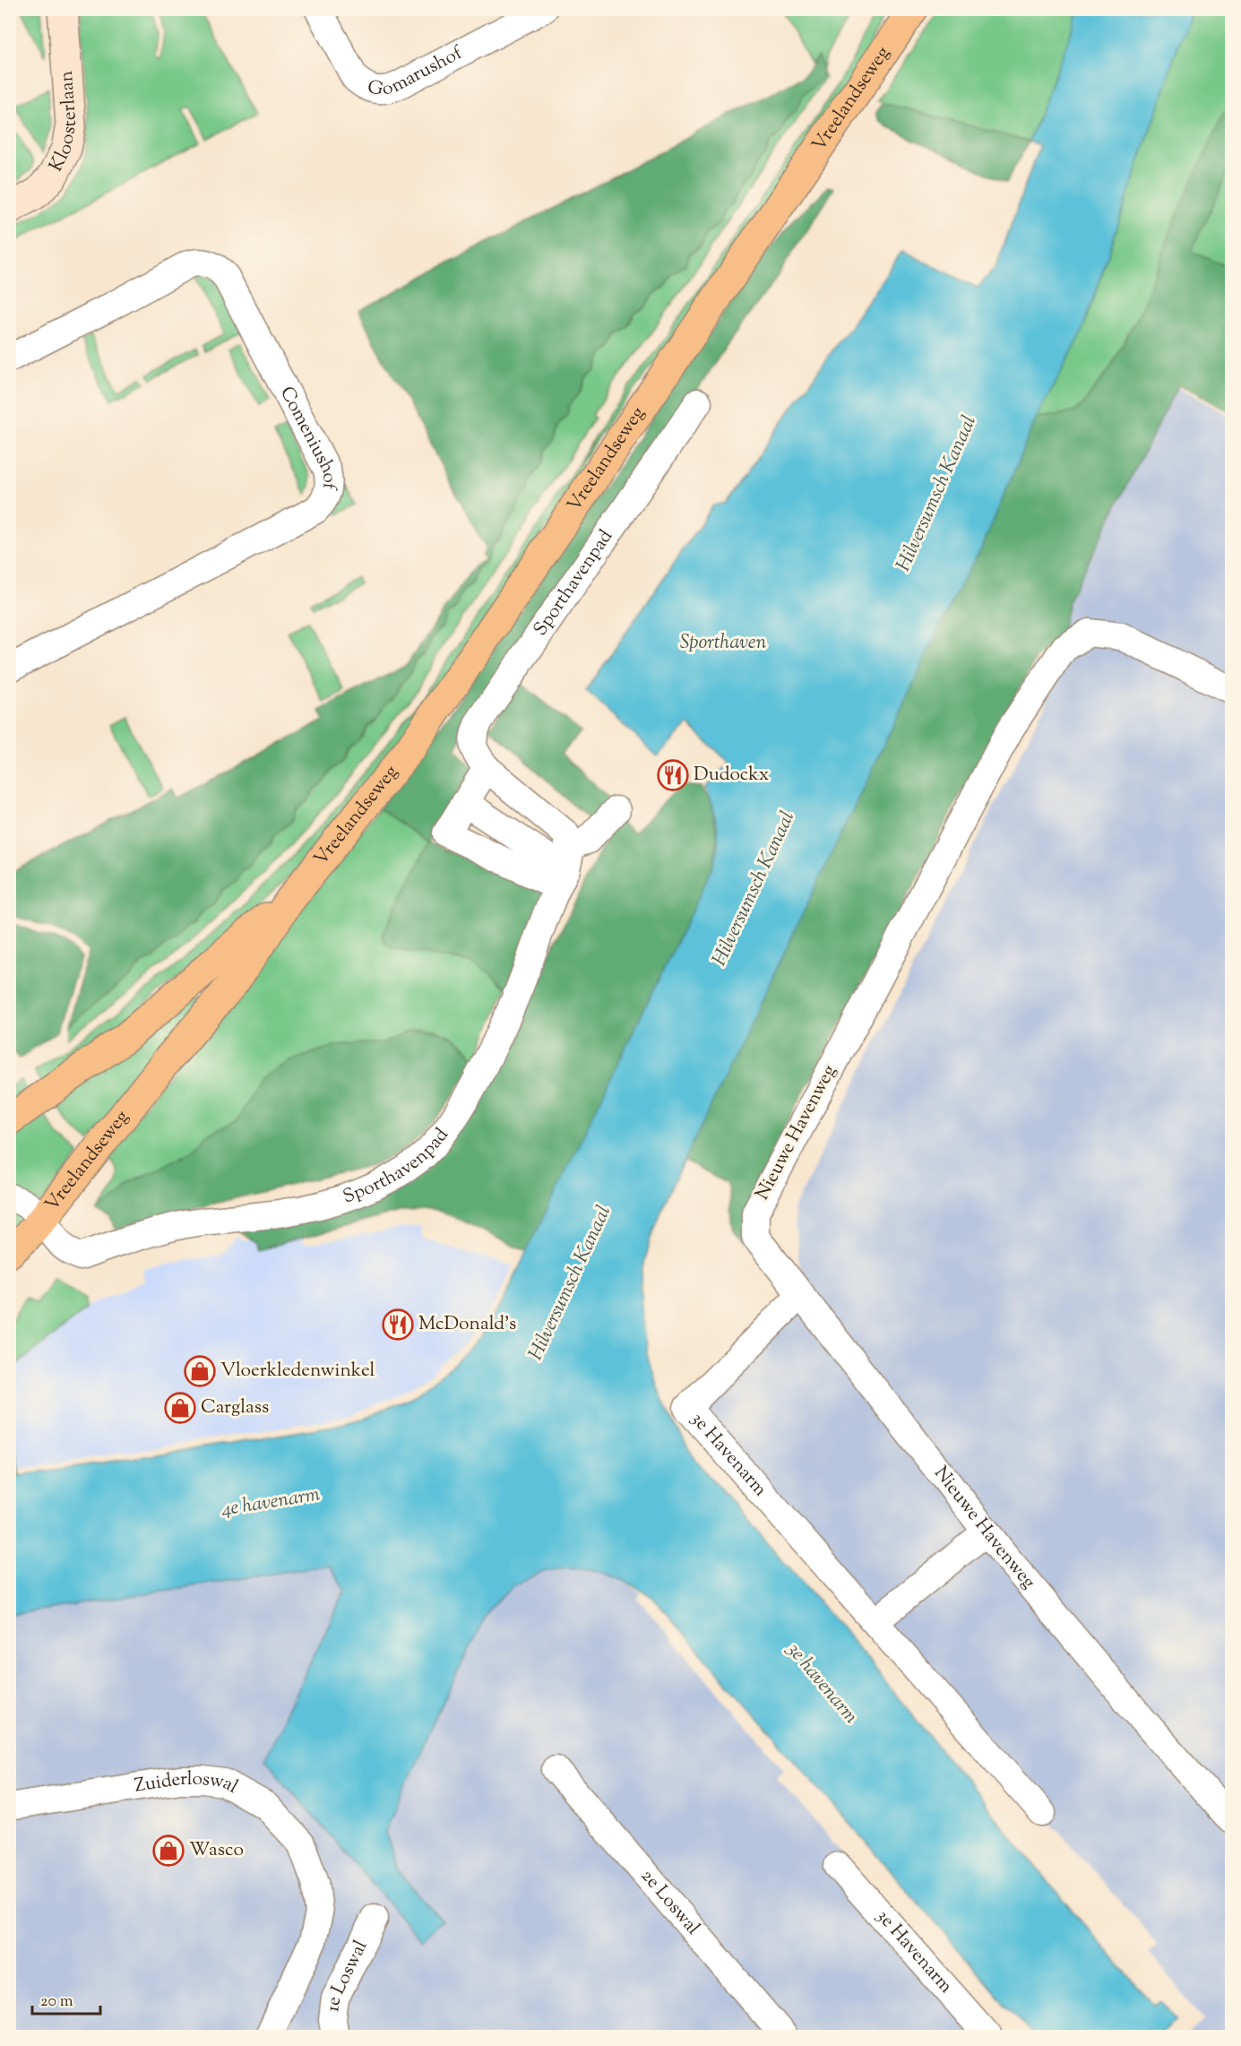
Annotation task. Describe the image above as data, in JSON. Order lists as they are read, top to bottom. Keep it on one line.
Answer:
{"streets":{"main road":["Vreelandseweg"],"street":["Gomarushof","Kloosterlaan","Comeniushof","Sporthavenpad","Nieuwe Havenweg","3e Havenarm","Zuiderloswal","2e Loswal","1e Loswal"]},"crossings":[["Nieuwe Havenweg","3e Havenarm"]],"water":["Hilversumsch Kanaal","Sporthaven","4e havenarm","3e havenarm"],"places":{"restaurant":["Dudockx","McDonald's"],"shop":["Vloerkledenwinkel","Carglass","Wasco"]},"scale_bar":"20 m"}
